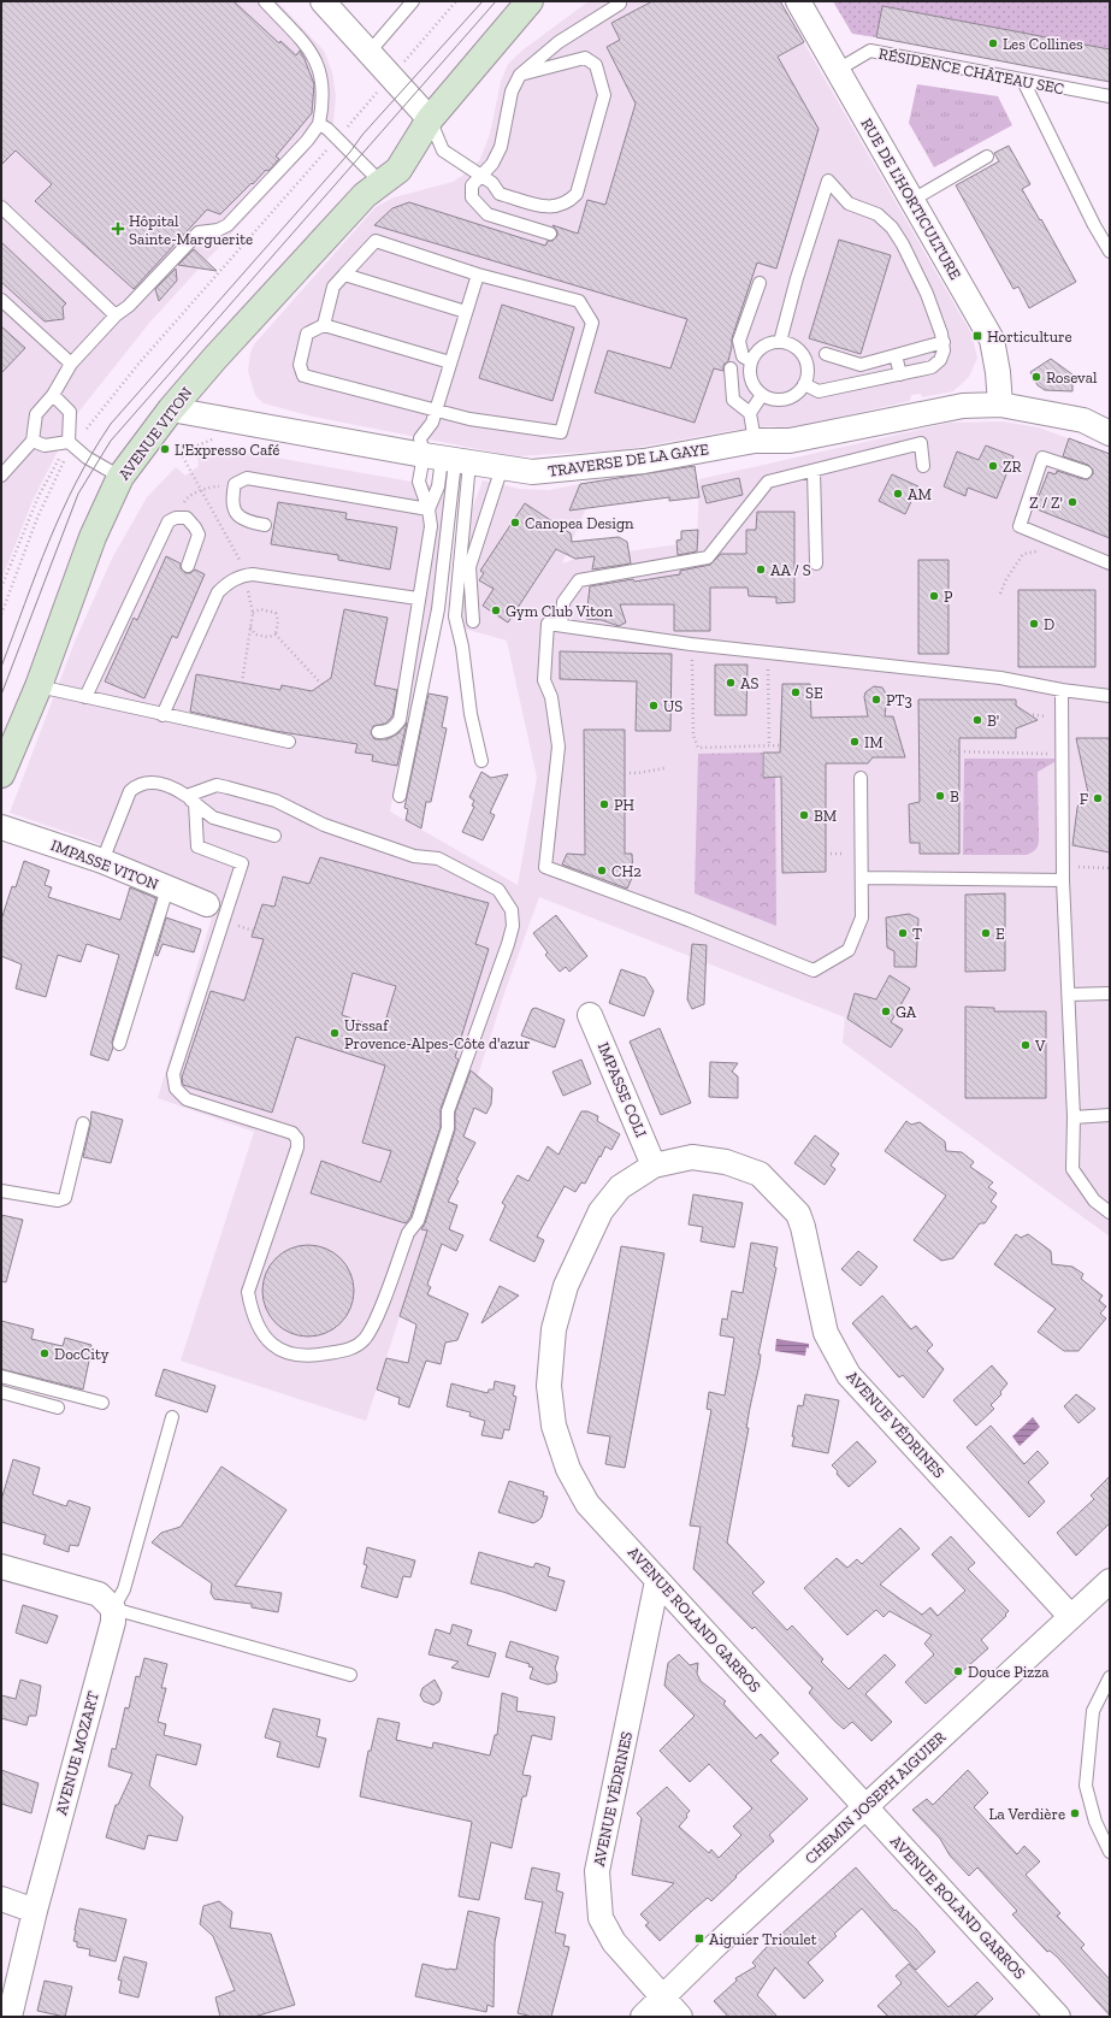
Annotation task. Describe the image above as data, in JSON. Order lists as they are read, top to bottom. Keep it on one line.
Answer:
{"streets":{"street":["RUE DE L'HORTICULTURE","AVENUE VITON","TRAVERSE DE LA GAYE","IMPASSE VITON","IMPASSE COLI","AVENUE VÉDRINES","AVENUE ROLAND GARROS","AVENUE MOZART","CHEMIN JOSEPH AIGUIER"],"lane":["RÉSIDENCE CHÂTEAU SEC"]},"crossings":[["RÉSIDENCE CHÂTEAU SEC","RUE DE L'HORTICULTURE"],["RUE DE L'HORTICULTURE","TRAVERSE DE LA GAYE"],["AVENUE VITON","TRAVERSE DE LA GAYE"],["IMPASSE COLI","AVENUE VÉDRINES"],["IMPASSE COLI","AVENUE ROLAND GARROS"],["AVENUE VÉDRINES","AVENUE ROLAND GARROS"],["AVENUE VÉDRINES","CHEMIN JOSEPH AIGUIER"],["AVENUE ROLAND GARROS","CHEMIN JOSEPH AIGUIER"]],"places":{"other":["Les Collines","Roseval","L'Expresso Café","ZR","AM","Z / Z'","Canopea Design","AA / S","P","Gym Club Viton","D","AS","SE","PT3","US","B'","IM","B","F","PH","BM","CH2","T","E","GA","Urssaf Provence-Alpes-Côte d'azur","V","DocCity","Douce Pizza","La Verdière"],"health":["Hôpital Sainte-Marguerite"],"transit":["Horticulture","Aiguier Trioulet"]}}
